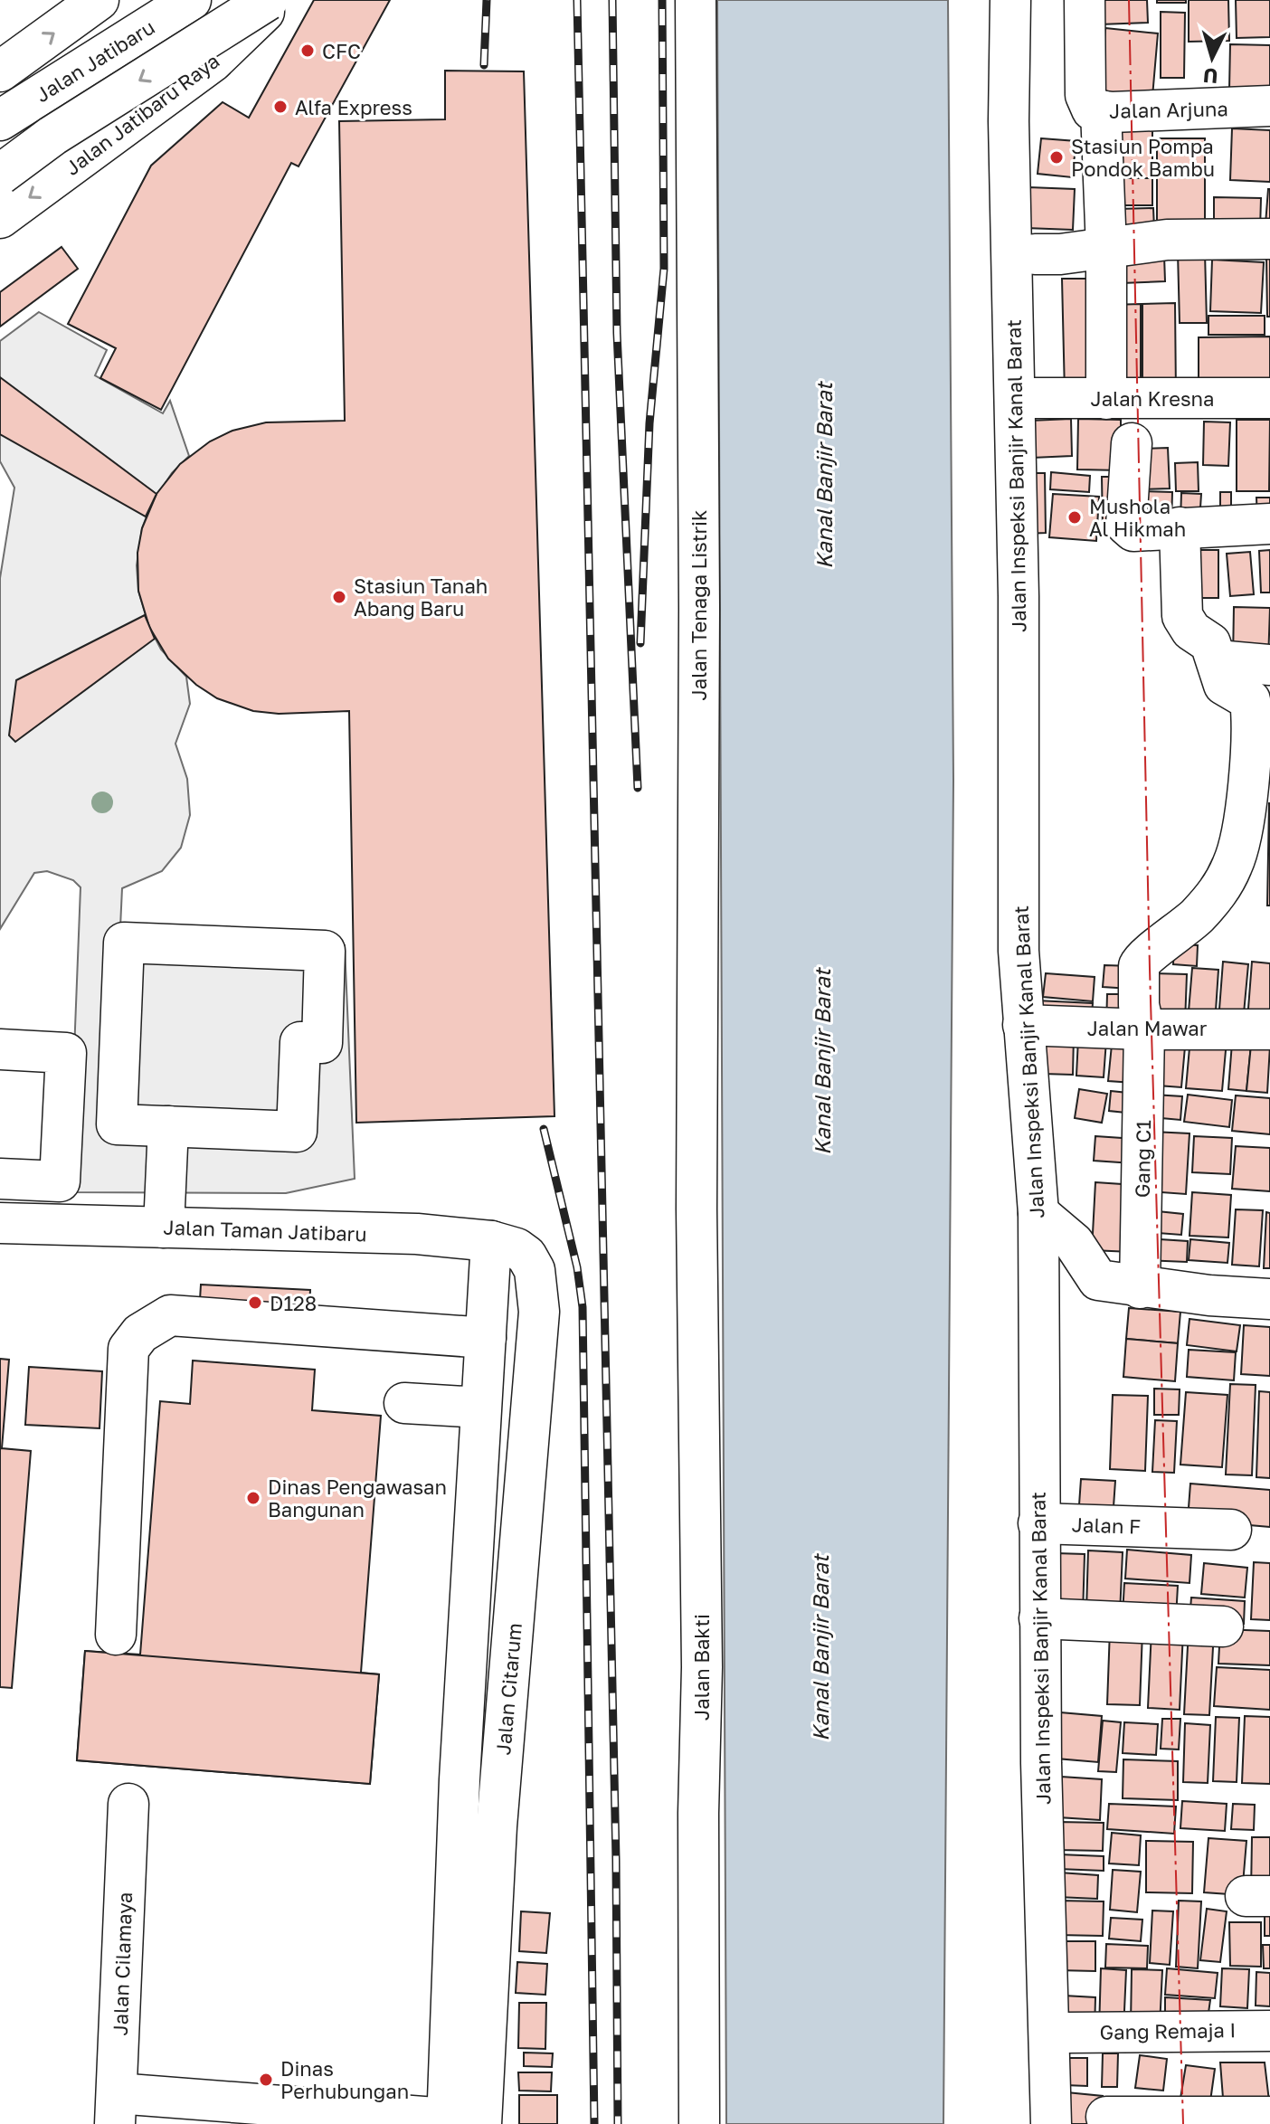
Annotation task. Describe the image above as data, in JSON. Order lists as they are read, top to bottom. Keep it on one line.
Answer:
{"streets":{"street":["Jalan Jatibaru","Jalan Arjuna","Jalan Jatibaru Raya","Jalan Kresna","Jalan Inspeksi Banjir Kanal Barat","Jalan Tenaga Listrik","Jalan Mawar","Gang C1","Jalan Taman Jatibaru","Jalan F","Jalan Bakti","Jalan Citarum","Jalan Cilamaya","Gang Remaja I"]},"crossings":[["Jalan Inspeksi Banjir Kanal Barat","Jalan Mawar"],["Jalan Inspeksi Banjir Kanal Barat","Jalan F"],["Jalan Tenaga Listrik","Jalan Bakti"],["Jalan Mawar","Gang C1"],["Jalan Taman Jatibaru","Jalan Citarum"]],"water":["Kanal Banjir Barat"],"places":["CFC","Alfa Express","Stasiun Pompa Pondok Bambu","Mushola Al Hikmah","Stasiun Tanah Abang Baru","D128","Dinas Pengawasan Bangunan","Dinas Perhubungan"],"north":"bottom"}
